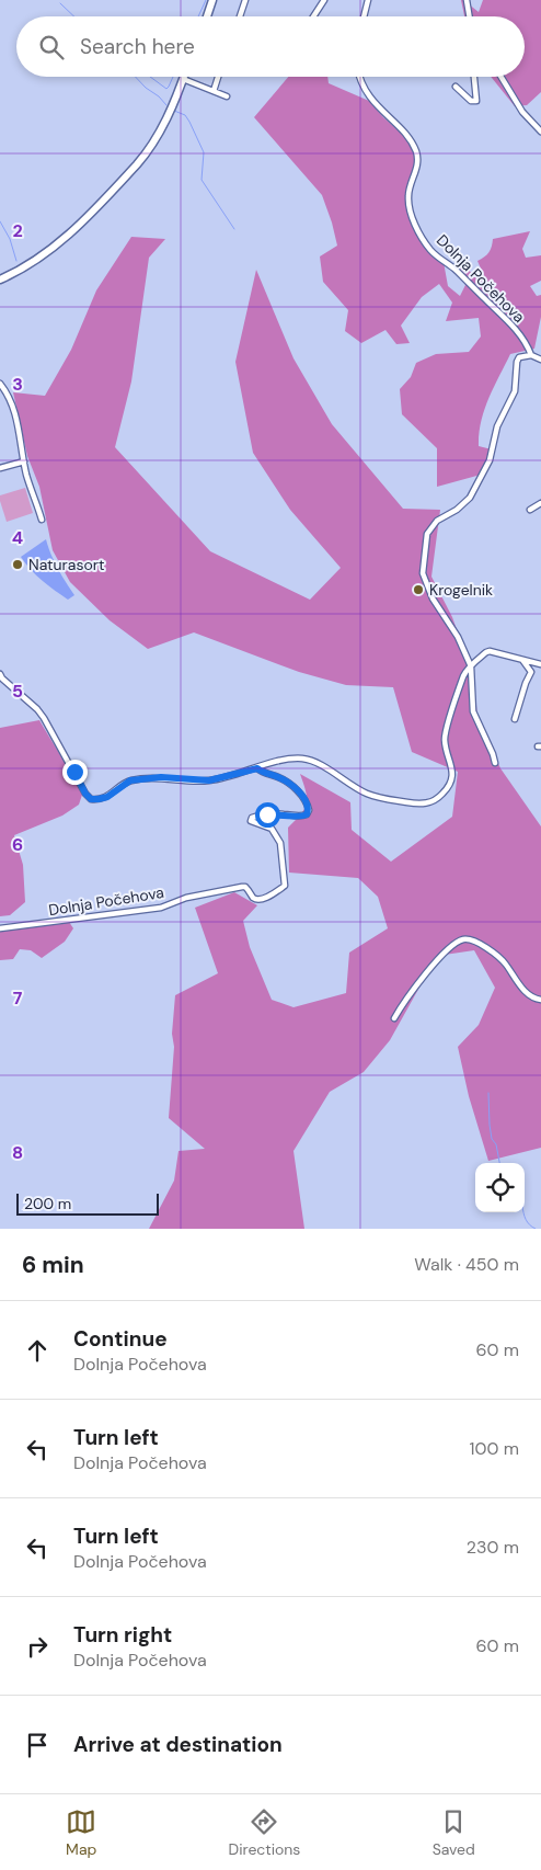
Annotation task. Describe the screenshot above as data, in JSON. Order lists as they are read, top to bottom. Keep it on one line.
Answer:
{"streets":{"street":["Dolnja Počehova"]},"places":["Naturasort","Krogelnik"],"scale_bar":"200 m","page":{"search":"Search here","scale":"200 m","heading":["6 min","Walk · 450 m"],"list":[["Continue","Dolnja Počehova","60 m"],["Turn left","Dolnja Počehova","100 m"],["Turn left","Dolnja Počehova","230 m"],["Turn right","Dolnja Počehova","60 m"],"Arrive at destination"],"nav":["Map","Directions","Saved"]},"grid":{"rows":["2","3","4","5","6","7","8"]}}
